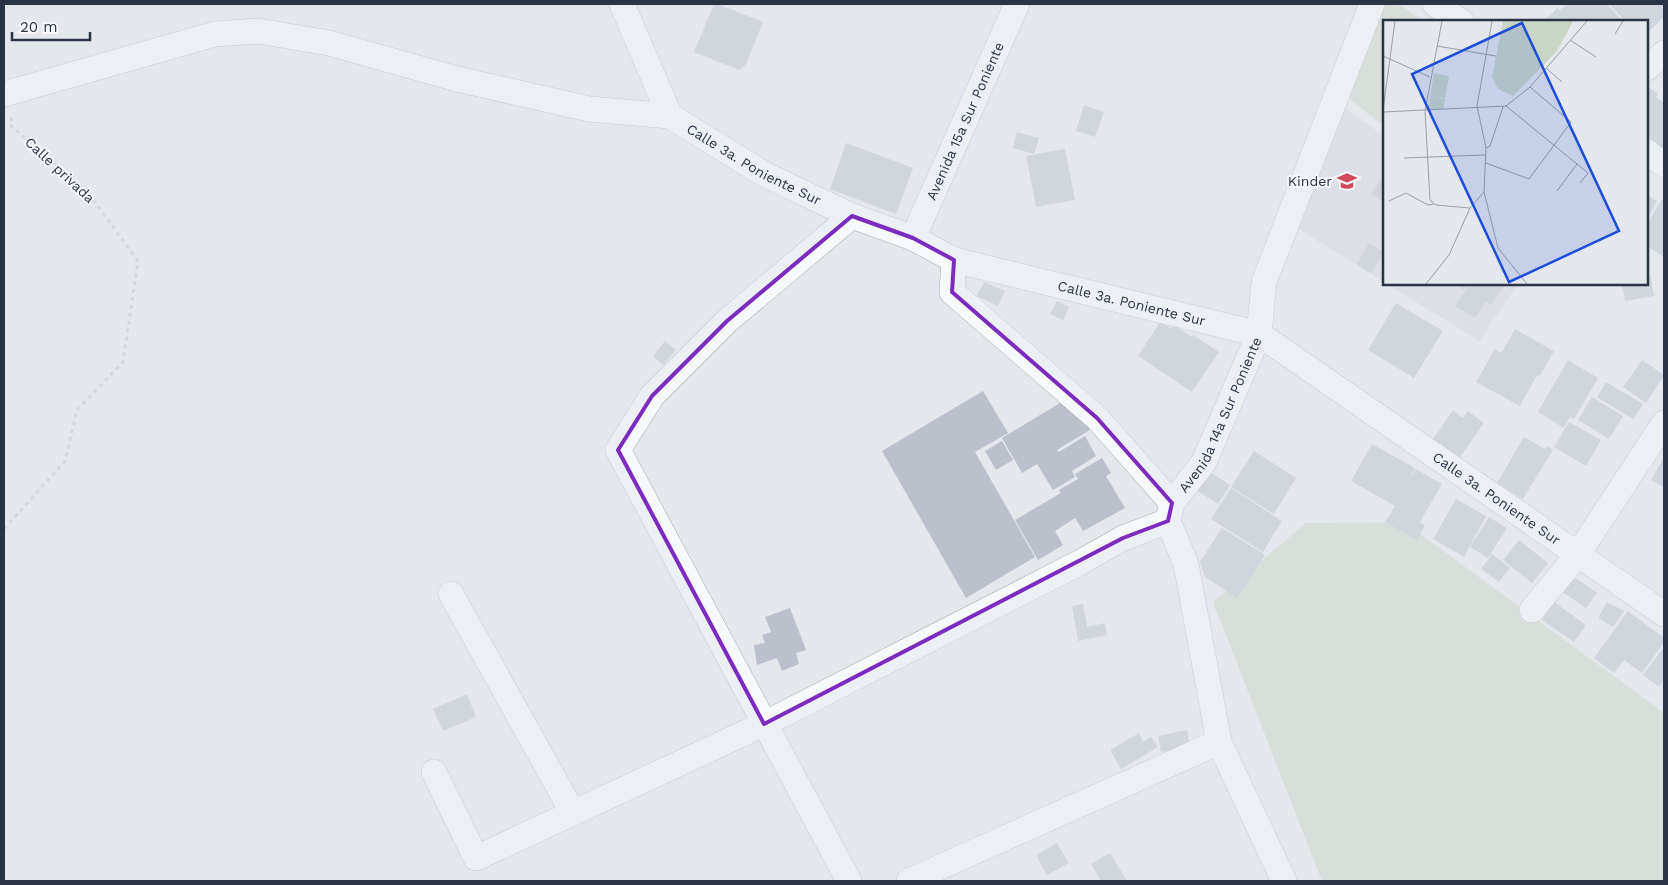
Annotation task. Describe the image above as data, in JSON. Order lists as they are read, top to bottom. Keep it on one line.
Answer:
{"streets":{"street":["Avenida 15a Sur Poniente","Calle 3a. Poniente Sur","Avenida 14a Sur Poniente"],"path":["Calle privada"]},"crossings":[["Avenida 15a Sur Poniente","Calle 3a. Poniente Sur"],["Calle 3a. Poniente Sur","Avenida 14a Sur Poniente"]],"places":{"school or university":["Kinder"]},"scale_bar":"20 m"}
